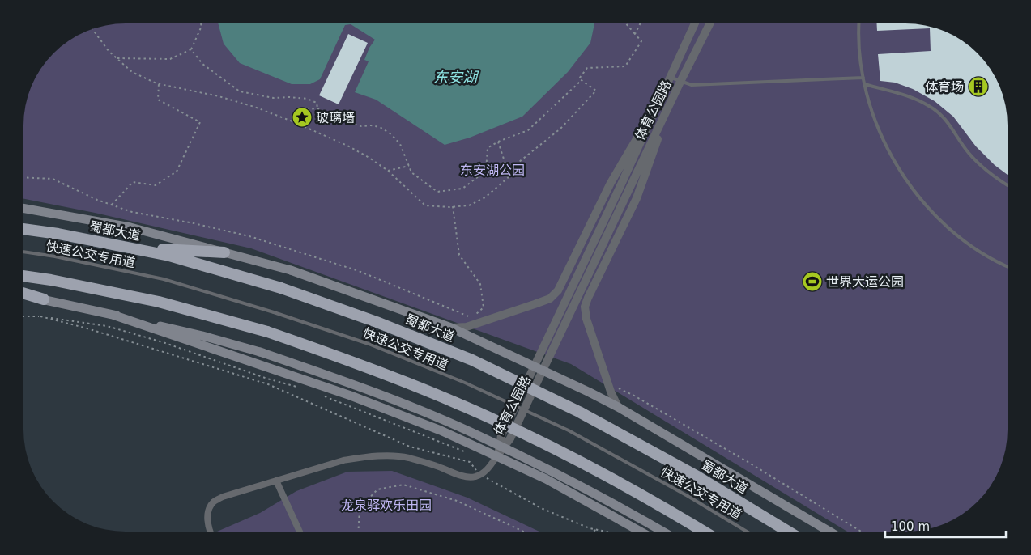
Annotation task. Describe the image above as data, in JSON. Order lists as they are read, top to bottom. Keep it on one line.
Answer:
{"streets":{"highway":["蜀都大道"],"street":["体育公园路"],"lane":["快速公交专用道"]},"water":["东安湖"],"parks":["东安湖公园","龙泉驿欢乐田园"],"places":{"building":["体育场"],"place":["玻璃墙"],"sports":["世界大运公园"]},"scale_bar":"100 m"}
